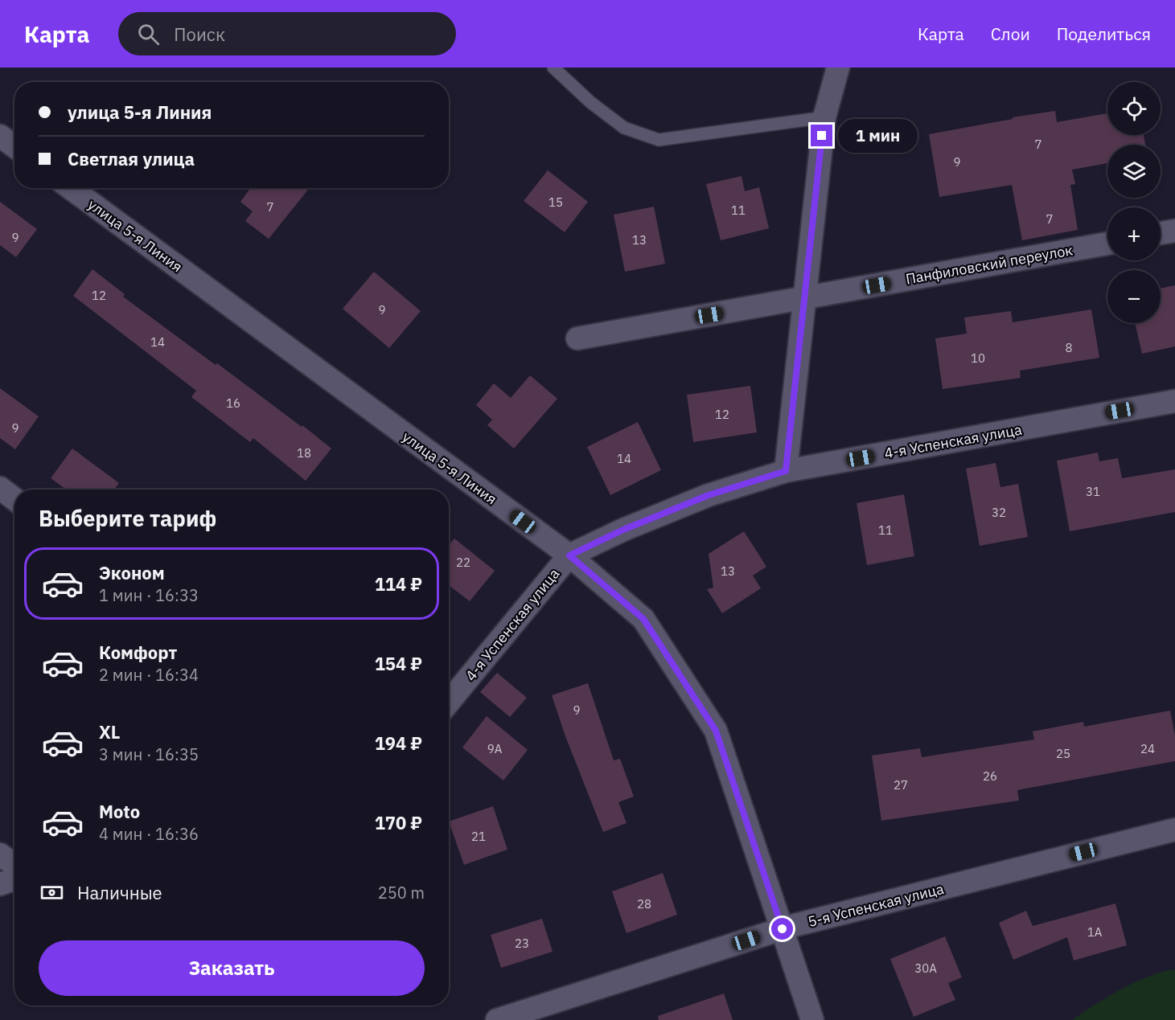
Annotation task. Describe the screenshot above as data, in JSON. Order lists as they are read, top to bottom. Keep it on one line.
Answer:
{"streets":{"street":["улица 5-я Линия","Панфиловский переулок","4-я Успенская улица","5-я Успенская улица"]},"crossings":[["улица 5-я Линия","4-я Успенская улица"],["улица 5-я Линия","5-я Успенская улица"]],"house_numbers":["7","9","15","7","11","7","9","13","12","9","14","8","10","16","12","9","18","14","31","32","11","22","13","9","9А","24","25","26","27","21","28","1А","23","30А"],"page":{"header":"Карта","search":"Поиск","nav":["Карта","Слои","Поделиться"],"map_buttons":["+","−"],"banner":["улица 5-я Линия","Светлая улица"],"bubble":"1 мин","heading":"Выберите тариф","list":[{"name":"Эконом","note":"1 мин · 16:33","value":"114 ₽"},{"name":"Комфорт","note":"2 мин · 16:34","value":"154 ₽"},{"name":"XL","note":"3 мин · 16:35","value":"194 ₽"},{"name":"Moto","note":"4 мин · 16:36","value":"170 ₽"}],"pay":["Наличные","250 m"],"buttons":"Заказать"}}
